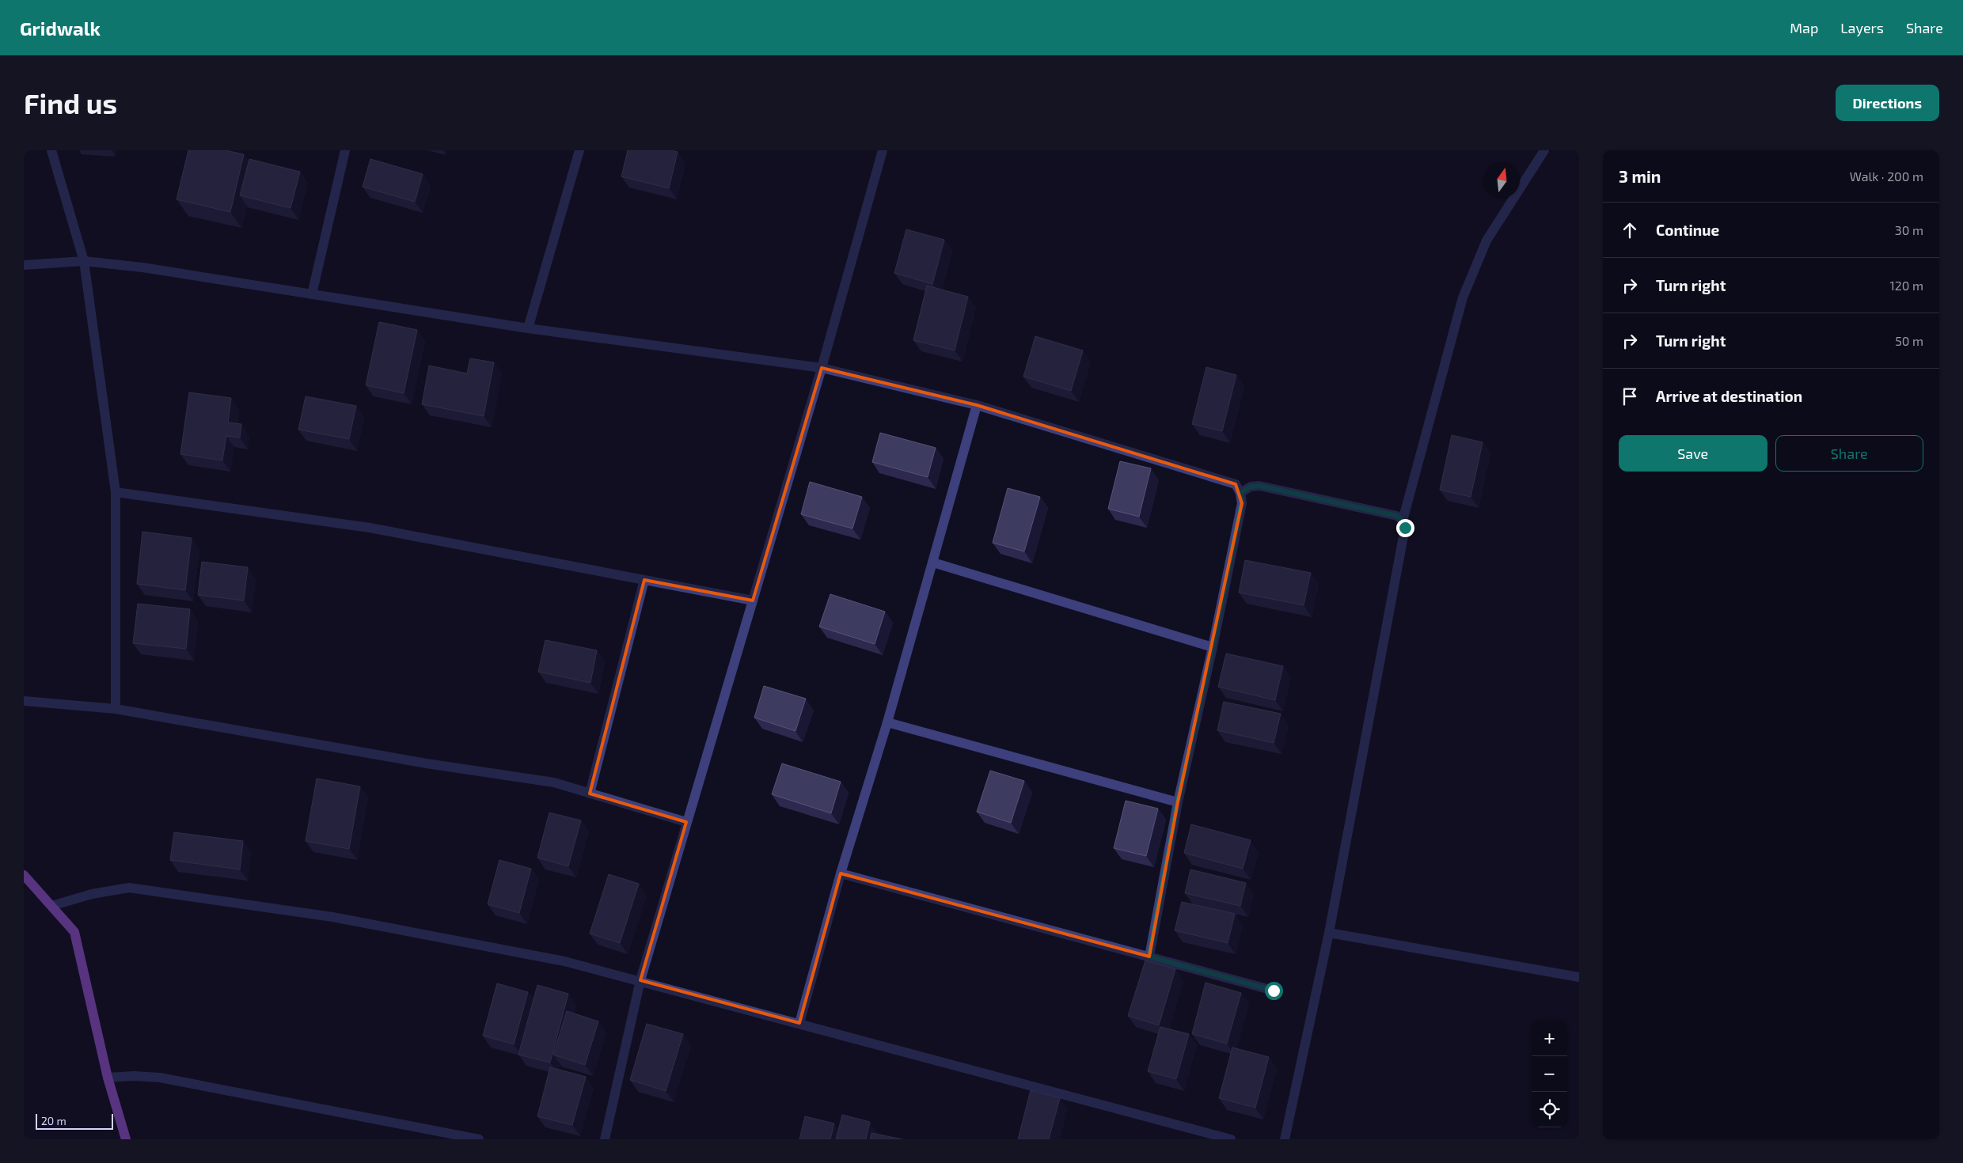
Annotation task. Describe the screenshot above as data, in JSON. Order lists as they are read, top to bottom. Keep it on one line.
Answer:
{"scale_bar":"20 m","north":"top","page":{"header":"Gridwalk","nav":["Map","Layers","Share"],"buttons":["Directions",["Save","Share"]],"title":"Find us","heading":["3 min","Walk · 200 m"],"list":[["Continue","30 m"],["Turn right","120 m"],["Turn right","50 m"],"Arrive at destination"],"map_buttons":["+","−"],"scale":"20 m"}}
